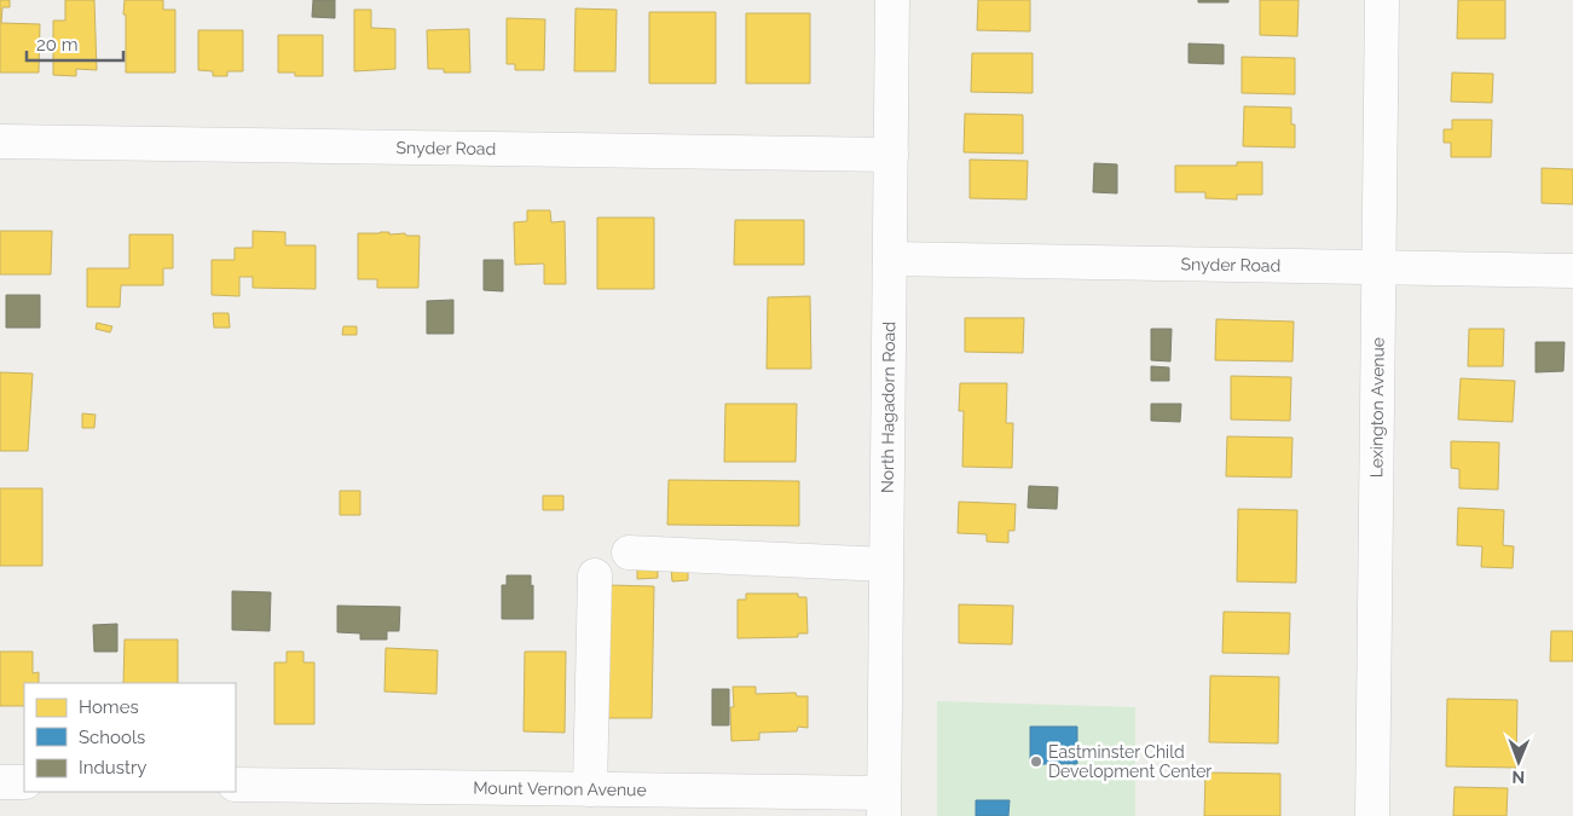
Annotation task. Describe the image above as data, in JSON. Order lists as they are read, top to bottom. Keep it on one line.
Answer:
{"streets":{"street":["Snyder Road","North Hagadorn Road","Lexington Avenue","Mount Vernon Avenue"]},"crossings":[["Snyder Road","North Hagadorn Road"],["Snyder Road","Lexington Avenue"],["North Hagadorn Road","Mount Vernon Avenue"]],"places":["Eastminster Child Development Center"],"legend":["Homes","Schools","Industry"],"scale_bar":"20 m","north":"bottom"}
